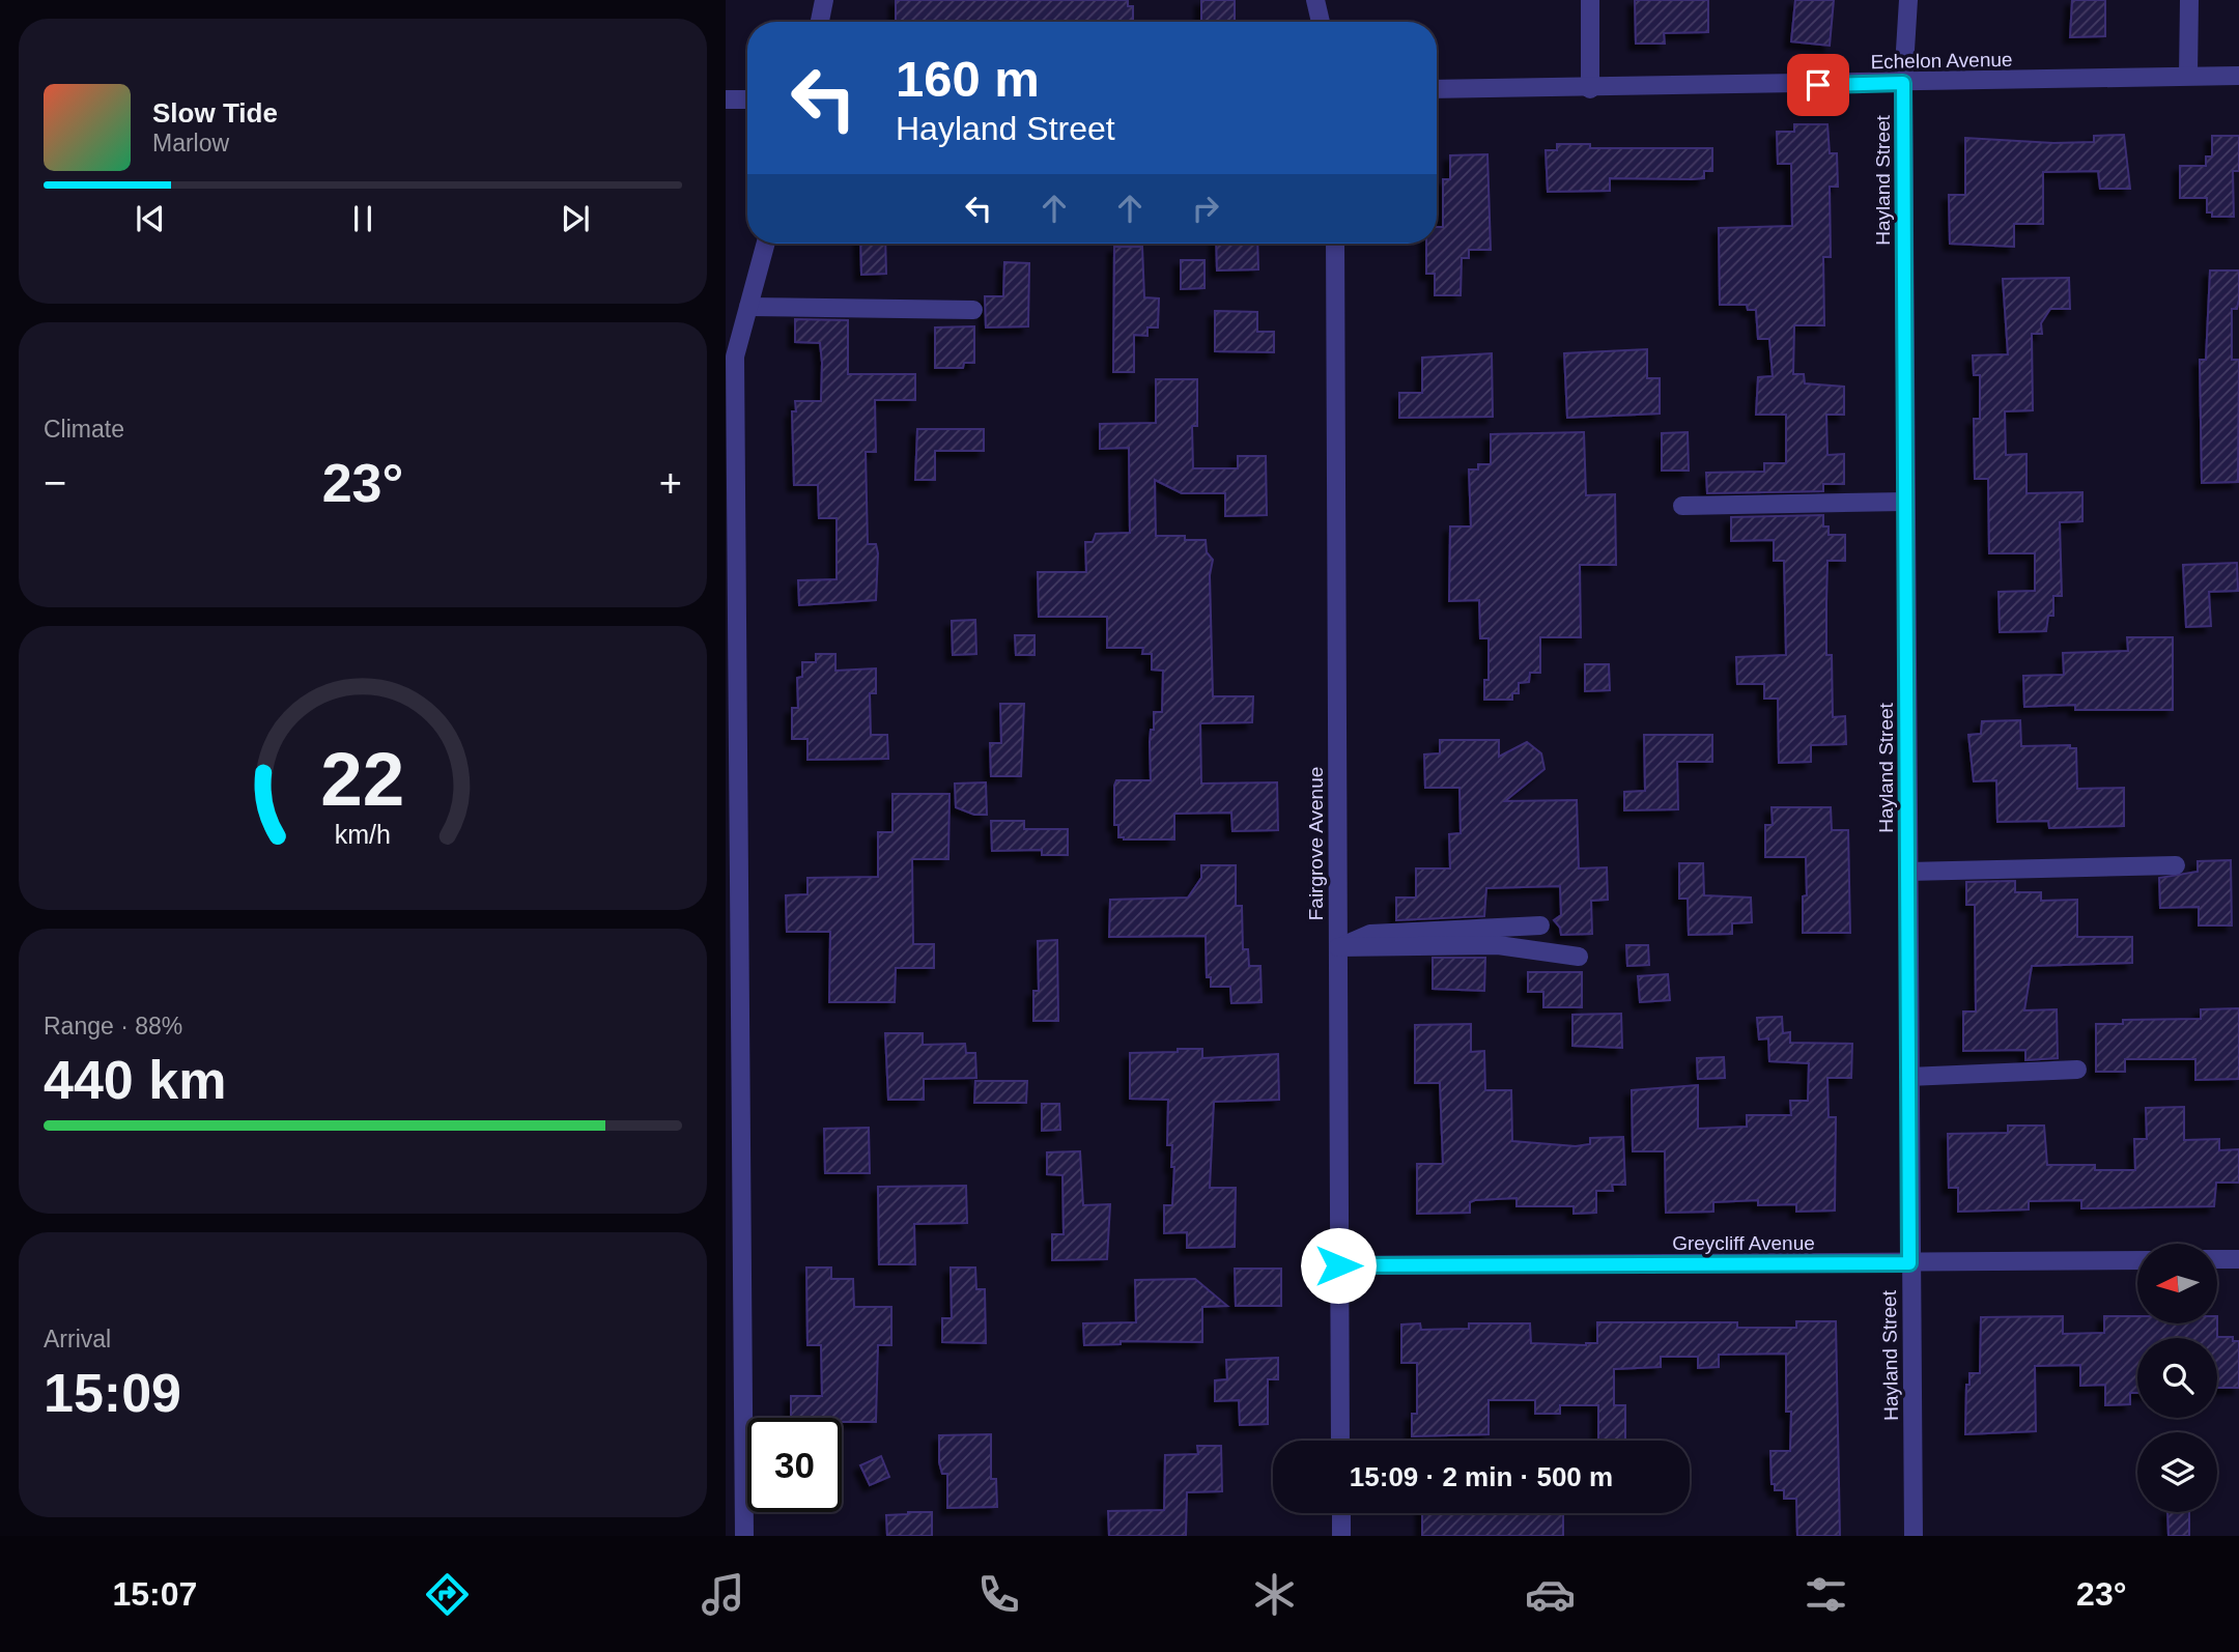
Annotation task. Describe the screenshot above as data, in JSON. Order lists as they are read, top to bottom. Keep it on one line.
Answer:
{"streets":{"street":["Echelon Avenue","Hayland Street","Fairgrove Avenue","Greycliff Avenue"]},"crossings":[["Echelon Avenue","Hayland Street"],["Hayland Street","Greycliff Avenue"],["Fairgrove Avenue","Greycliff Avenue"]],"north":"left","page":{"turn":["160 m","Hayland Street"],"song":["Slow Tide","Marlow"],"tile":["Climate",["Range · 88%","440 km"],["Arrival","15:09"]],"heat":["−","23°","+"],"limit":"30","trip":"15:09 · 2 min · 500 m","tabs":["15:07","23°"],"gauge":["22","km/h"]}}
